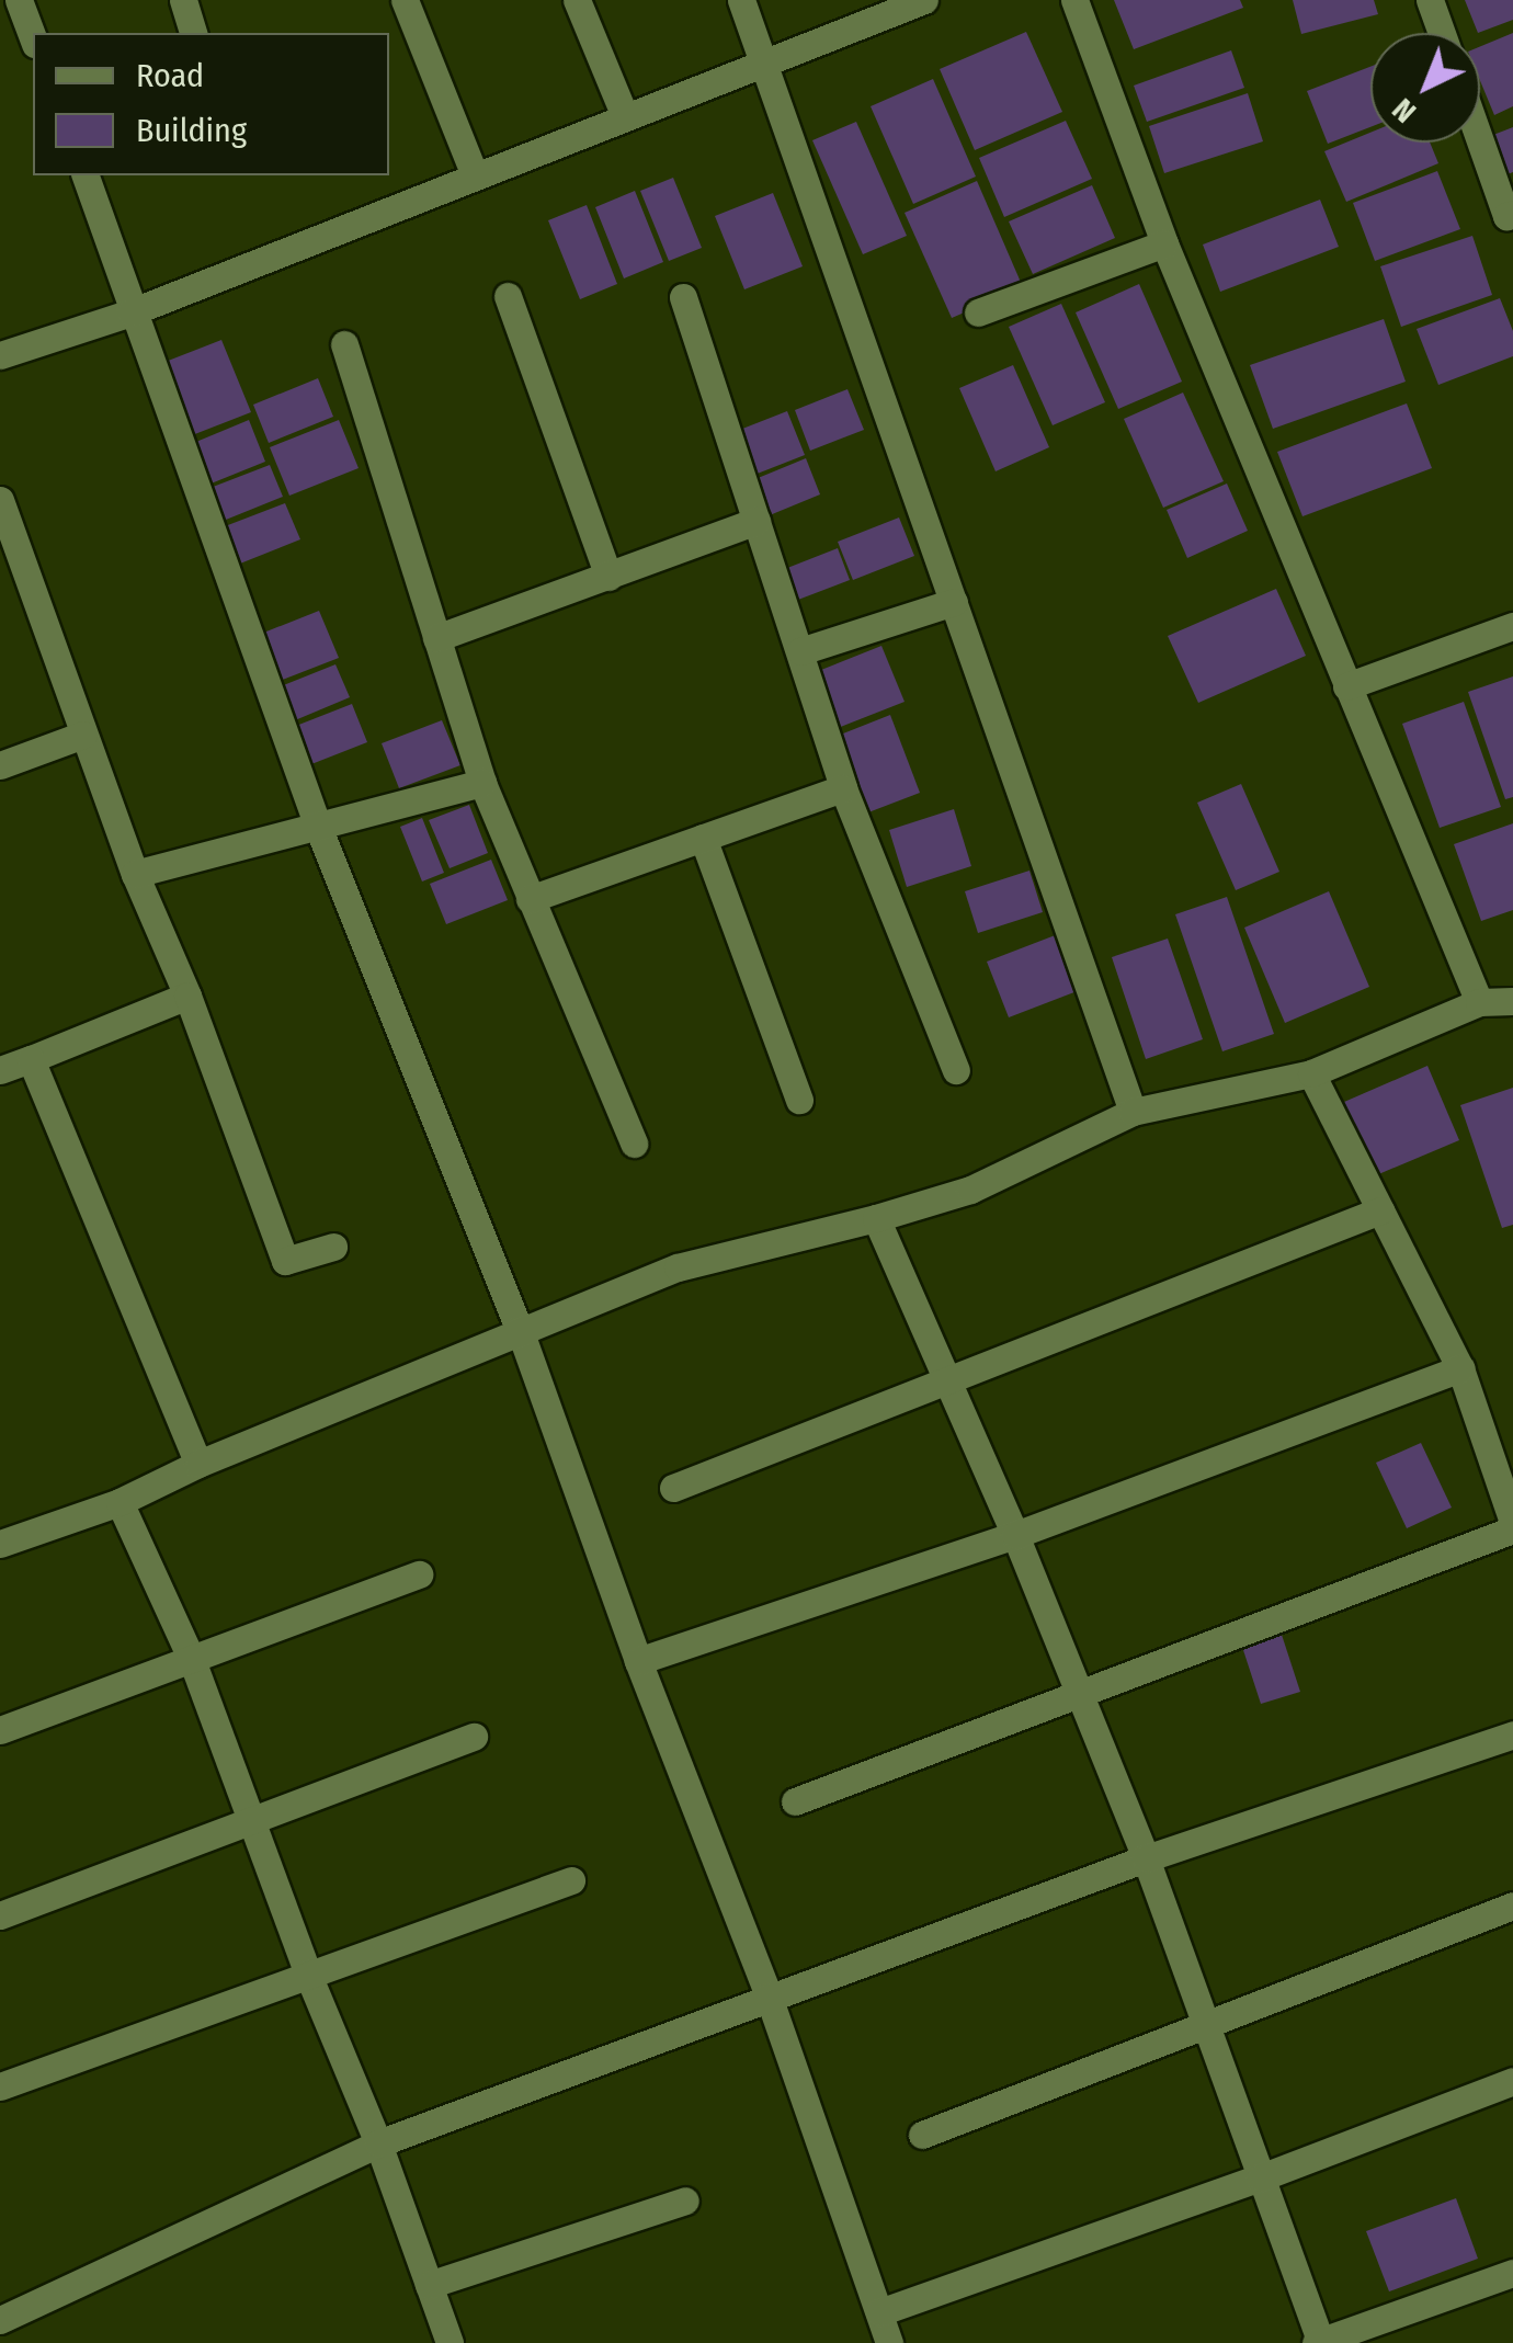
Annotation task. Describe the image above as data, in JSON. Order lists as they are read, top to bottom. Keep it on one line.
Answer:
{"legend":["Road","Building"],"north":"bottom left"}
